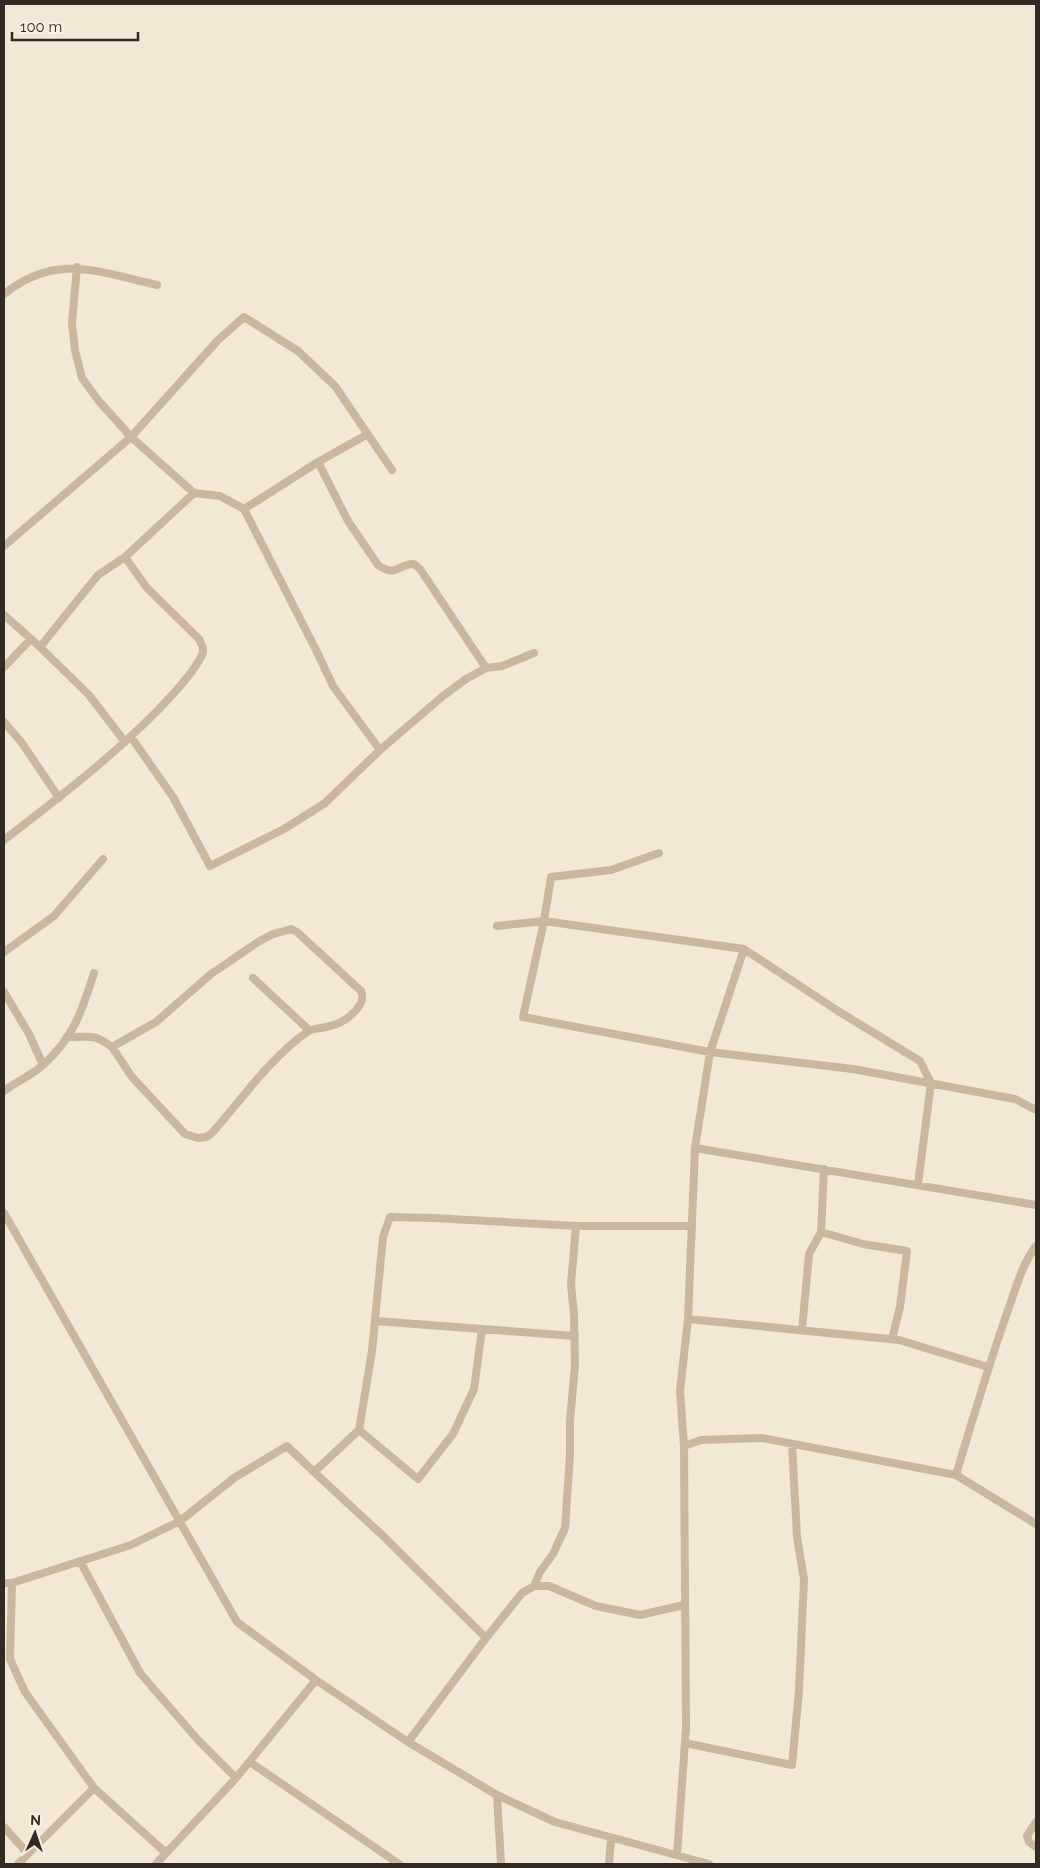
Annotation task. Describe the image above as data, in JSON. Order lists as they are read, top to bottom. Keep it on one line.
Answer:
{"scale_bar":"100 m","north":"top"}
